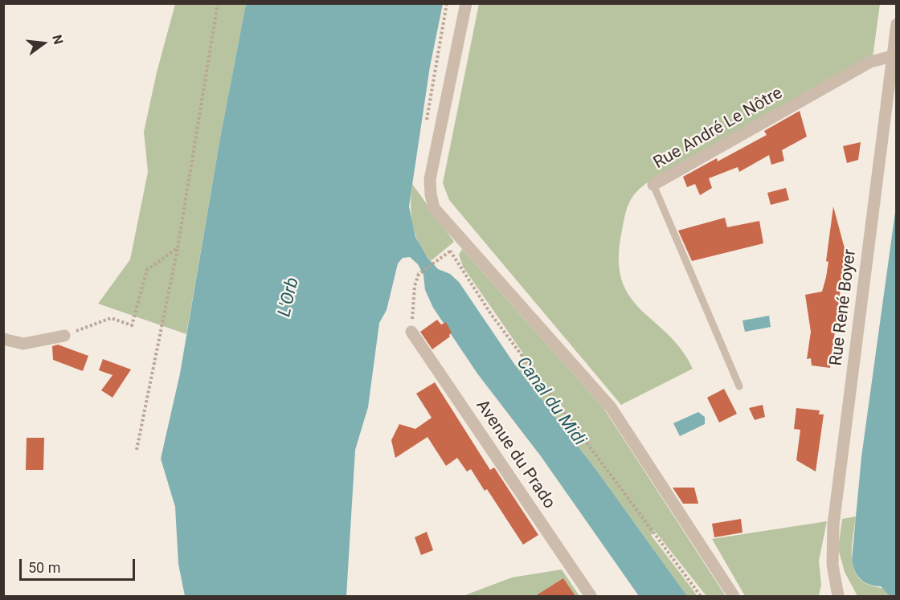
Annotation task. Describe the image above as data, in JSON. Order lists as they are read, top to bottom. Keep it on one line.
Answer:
{"streets":{"street":["Rue André Le Nôtre","Rue René Boyer","Avenue du Prado"]},"crossings":[["Rue André Le Nôtre","Rue René Boyer"]],"water":["L'Orb","Canal du Midi"],"scale_bar":"50 m","north":"right"}
